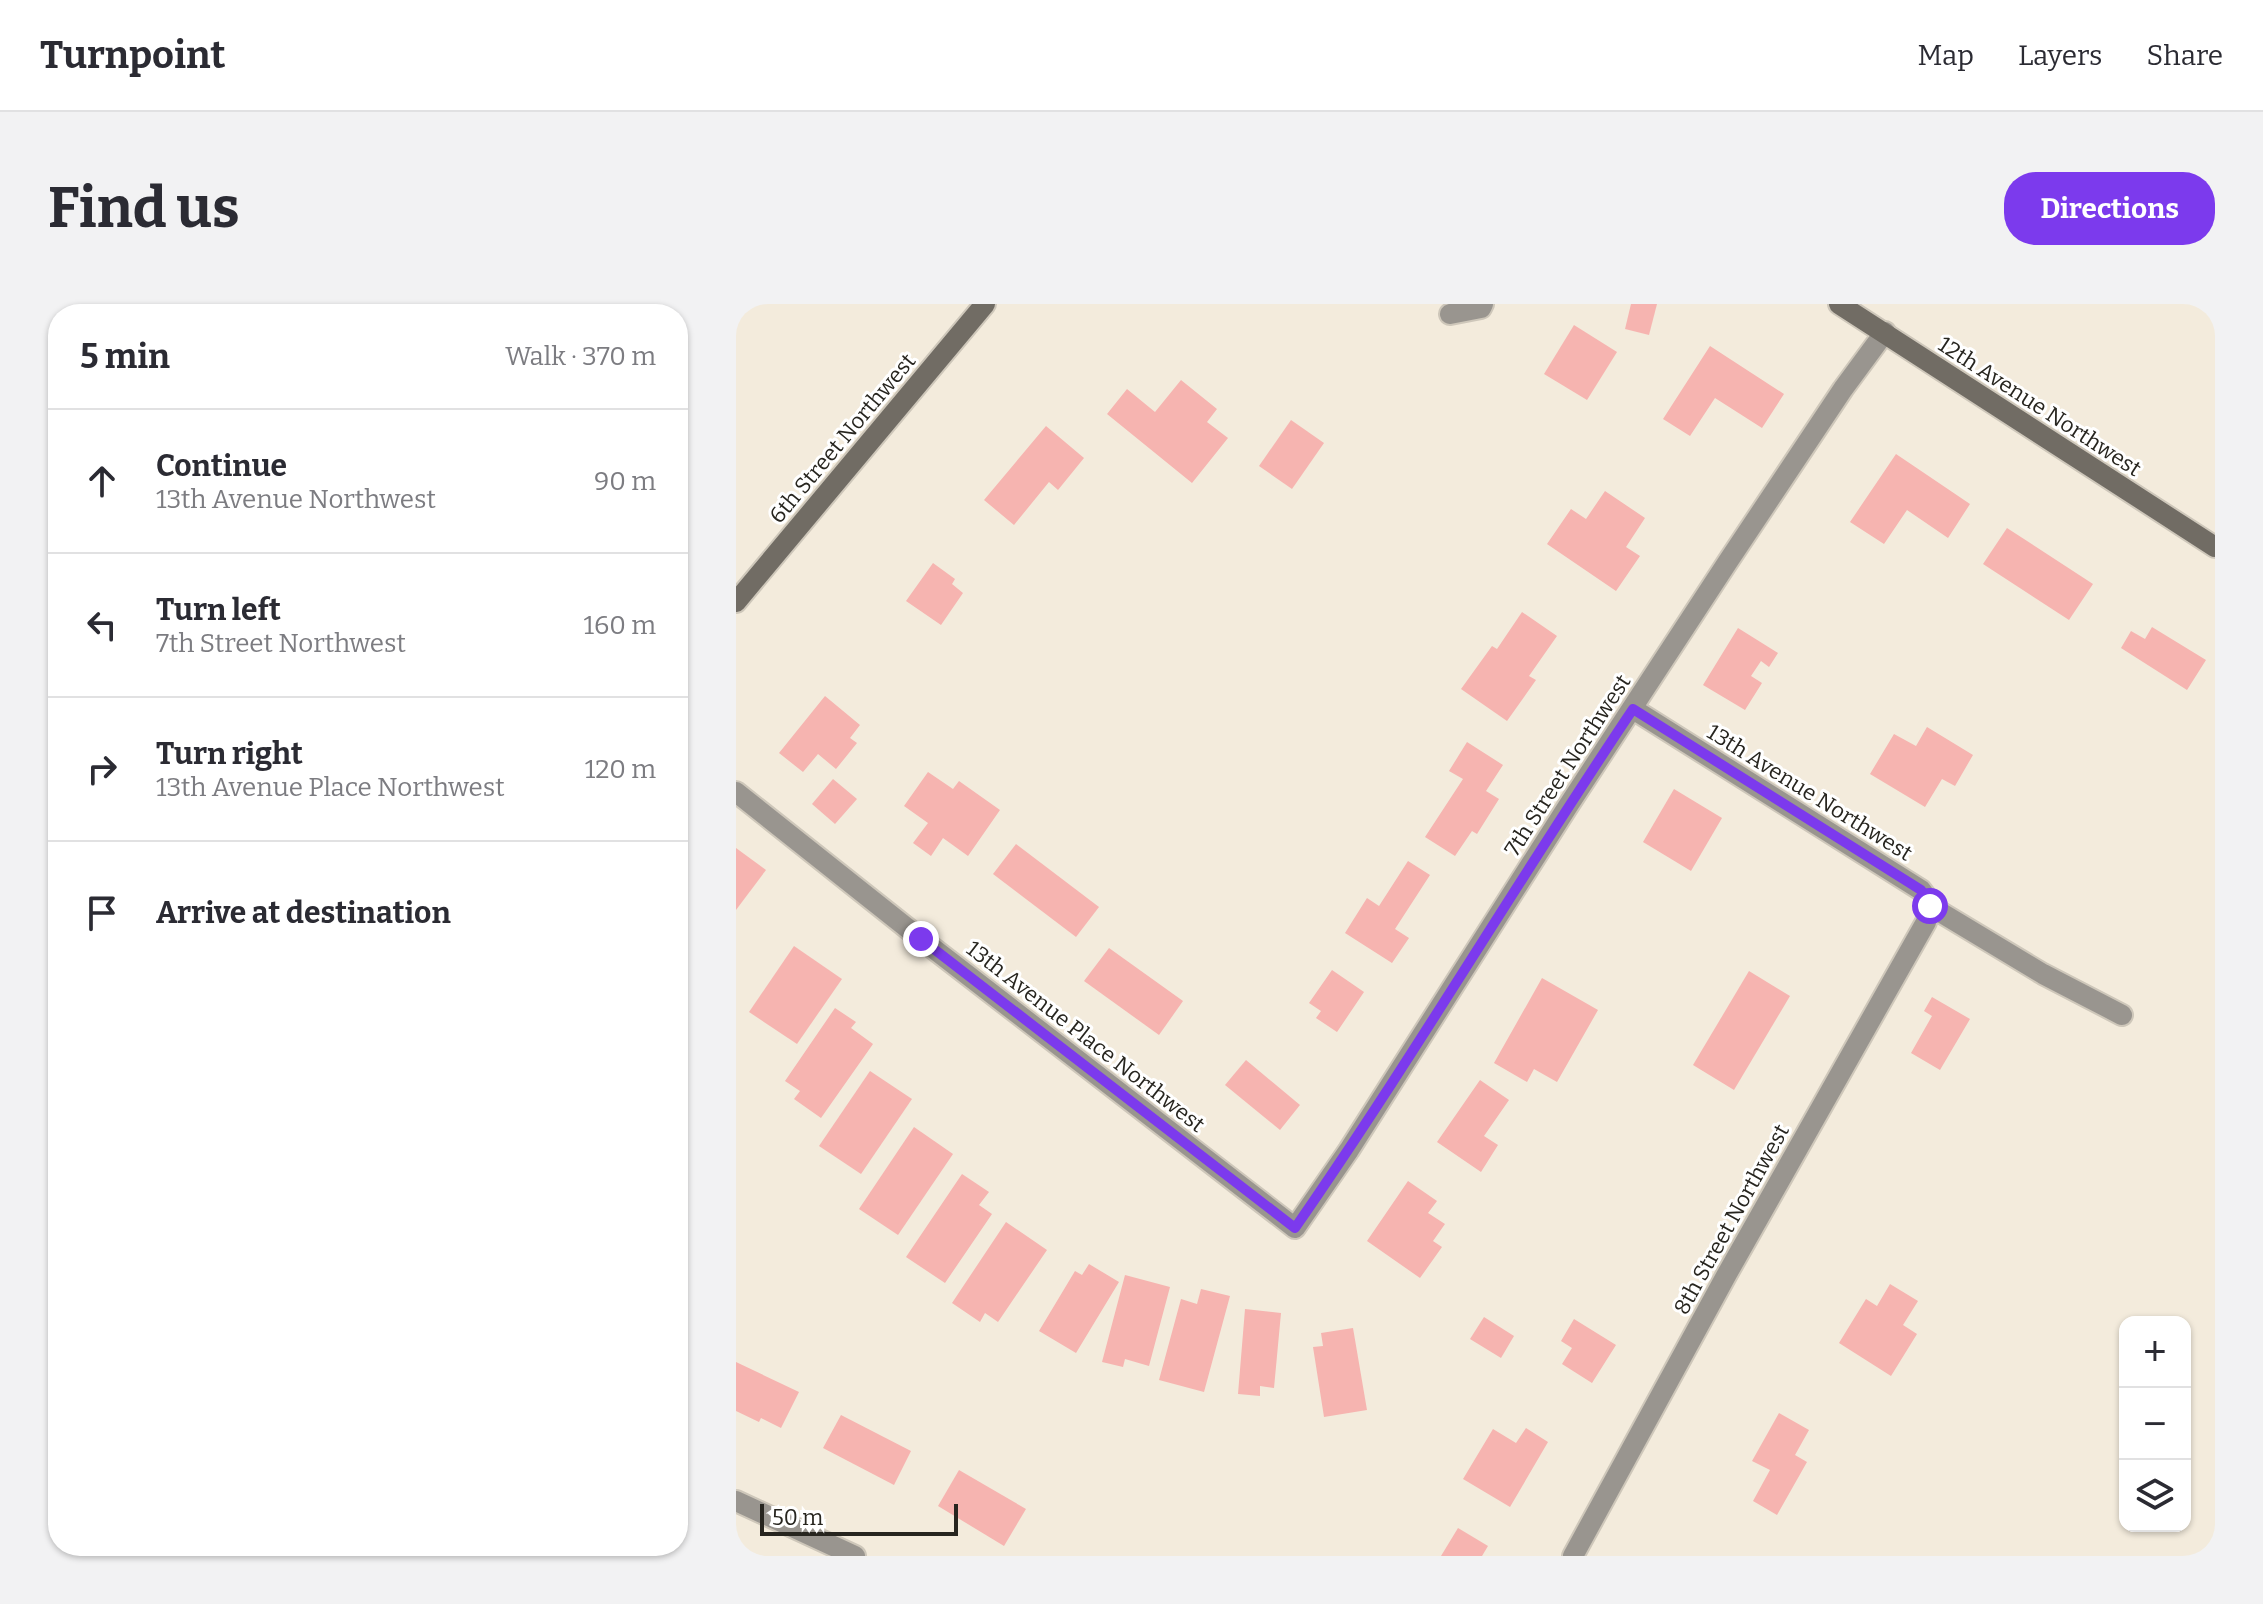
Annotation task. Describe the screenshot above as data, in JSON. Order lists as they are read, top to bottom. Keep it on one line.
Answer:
{"streets":{"main road":["12th Avenue Northwest","6th Street Northwest"],"street":["7th Street Northwest","13th Avenue Northwest","13th Avenue Place Northwest","8th Street Northwest"]},"crossings":[["12th Avenue Northwest","7th Street Northwest"],["7th Street Northwest","13th Avenue Northwest"],["7th Street Northwest","13th Avenue Place Northwest"],["13th Avenue Northwest","8th Street Northwest"]],"scale_bar":"50 m","page":{"header":"Turnpoint","nav":["Map","Layers","Share"],"buttons":"Directions","title":"Find us","heading":["5 min","Walk · 370 m"],"list":[["Continue","13th Avenue Northwest","90 m"],["Turn left","7th Street Northwest","160 m"],["Turn right","13th Avenue Place Northwest","120 m"],"Arrive at destination"],"map_buttons":["+","−"],"scale":"50 m"}}
